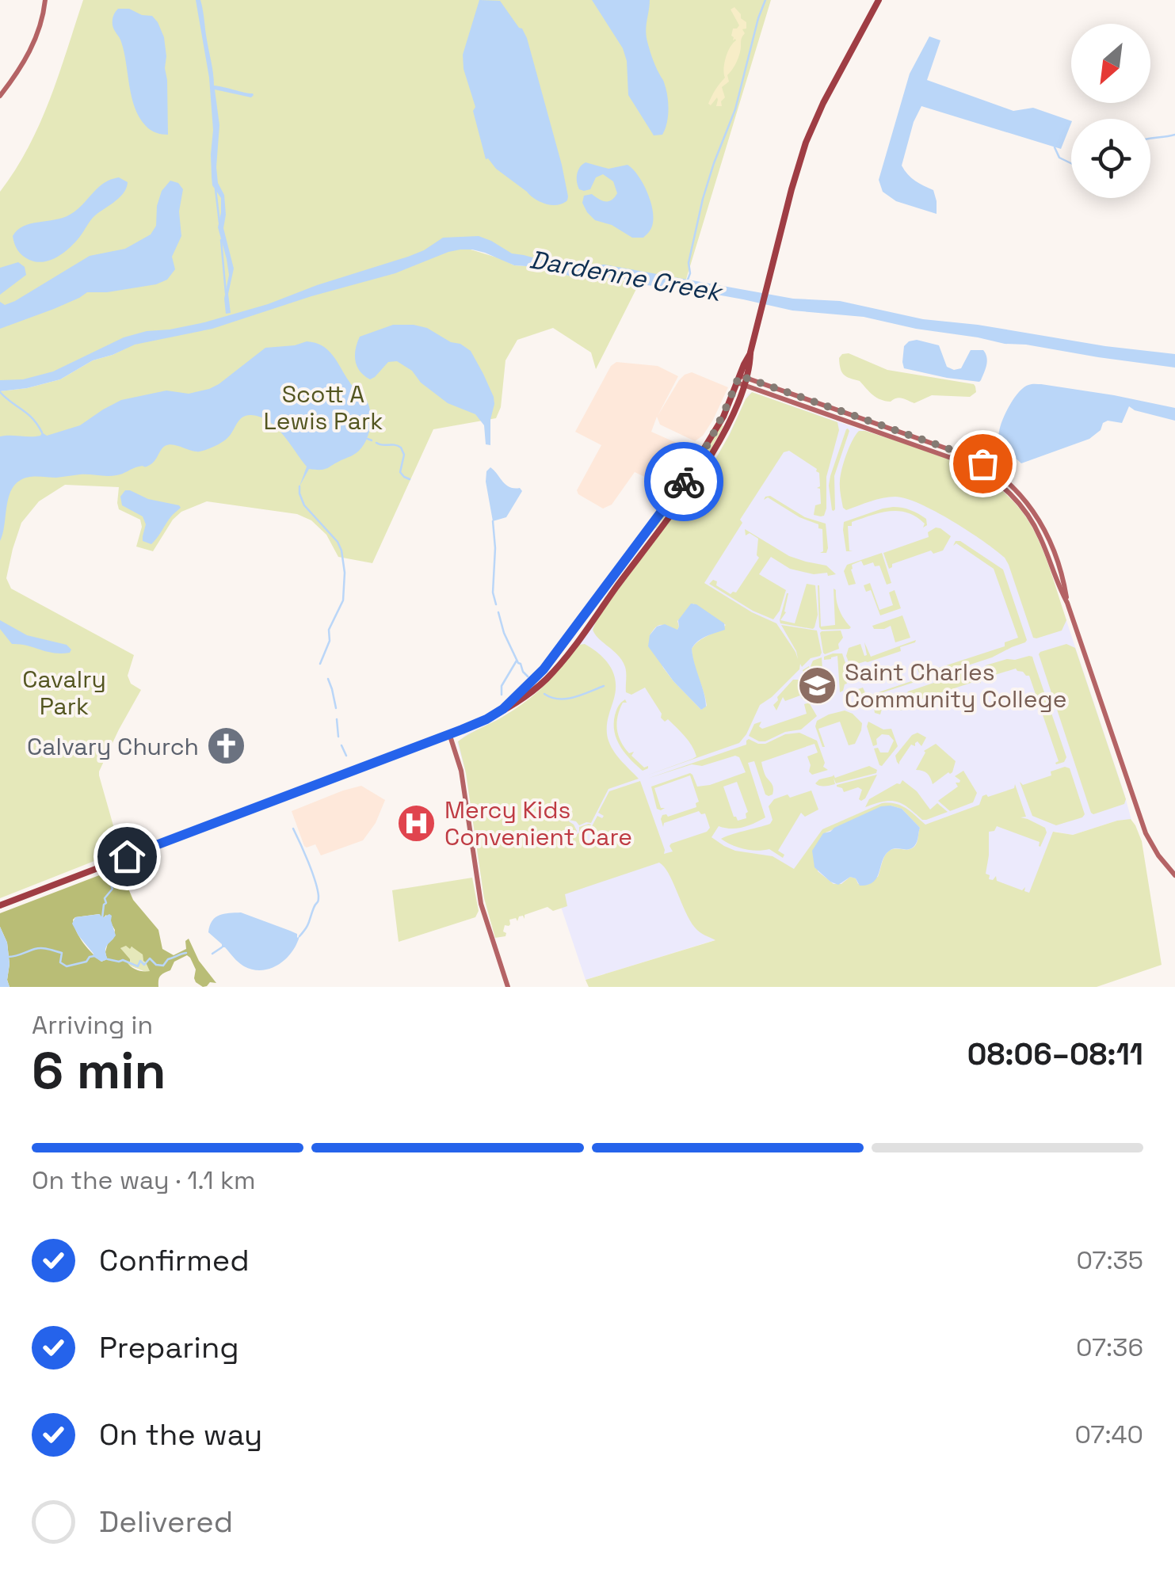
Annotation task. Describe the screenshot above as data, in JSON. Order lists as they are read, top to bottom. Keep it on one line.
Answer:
{"water":["Dardenne Creek"],"parks":["Scott A Lewis Park","Cavalry Park"],"places":{"school or university":["Saint Charles Community College"],"church":["Calvary Church"],"hospital":["Mercy Kids Convenient Care"]},"north":"bottom left","page":{"heading":["6 min","Arriving in","08:06–08:11"],"bar":"On the way · 1.1 km","list":[["Confirmed","07:35"],["Preparing","07:36"],["On the way","07:40"],"Delivered"]}}
